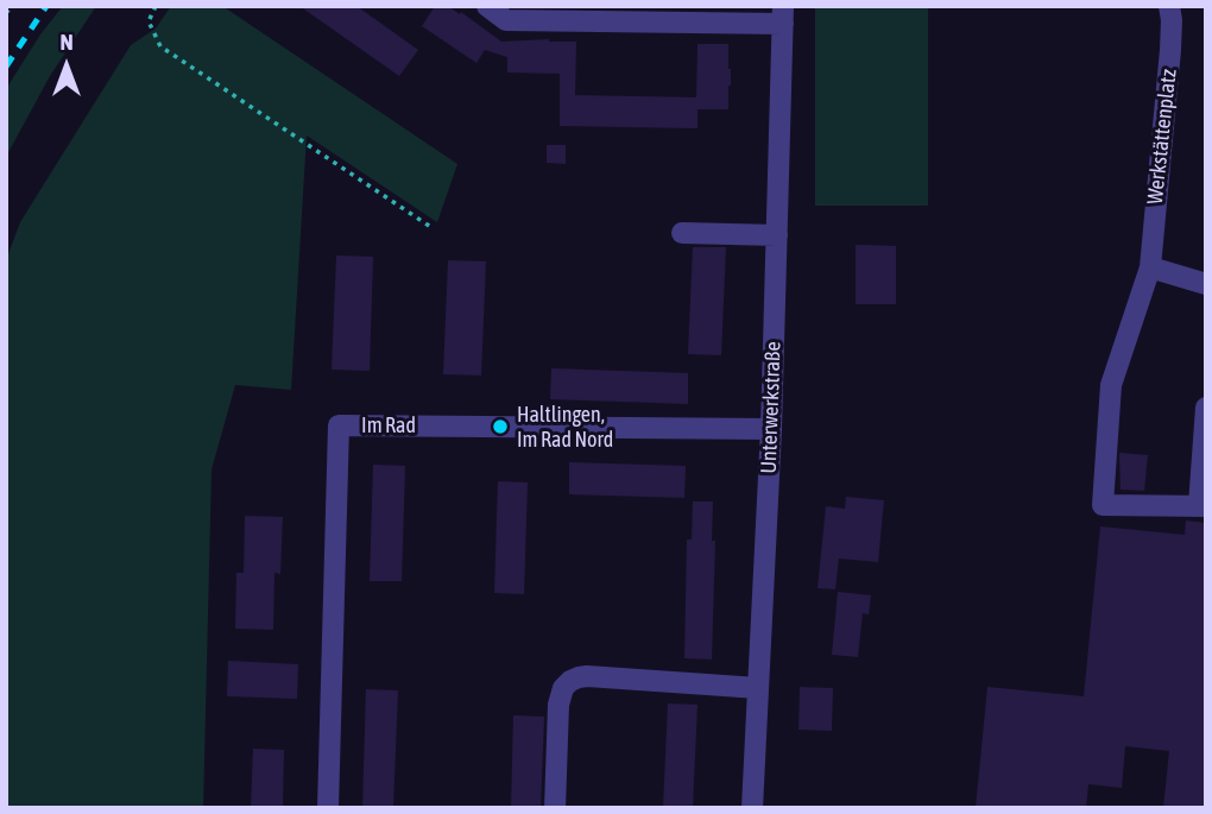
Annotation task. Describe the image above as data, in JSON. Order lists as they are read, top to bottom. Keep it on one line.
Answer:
{"streets":{"street":["Werkstättenplatz","Unterwerkstraße","Im Rad"]},"crossings":[["Unterwerkstraße","Im Rad"]],"places":["Haltlingen, Im Rad Nord"],"north":"top"}
